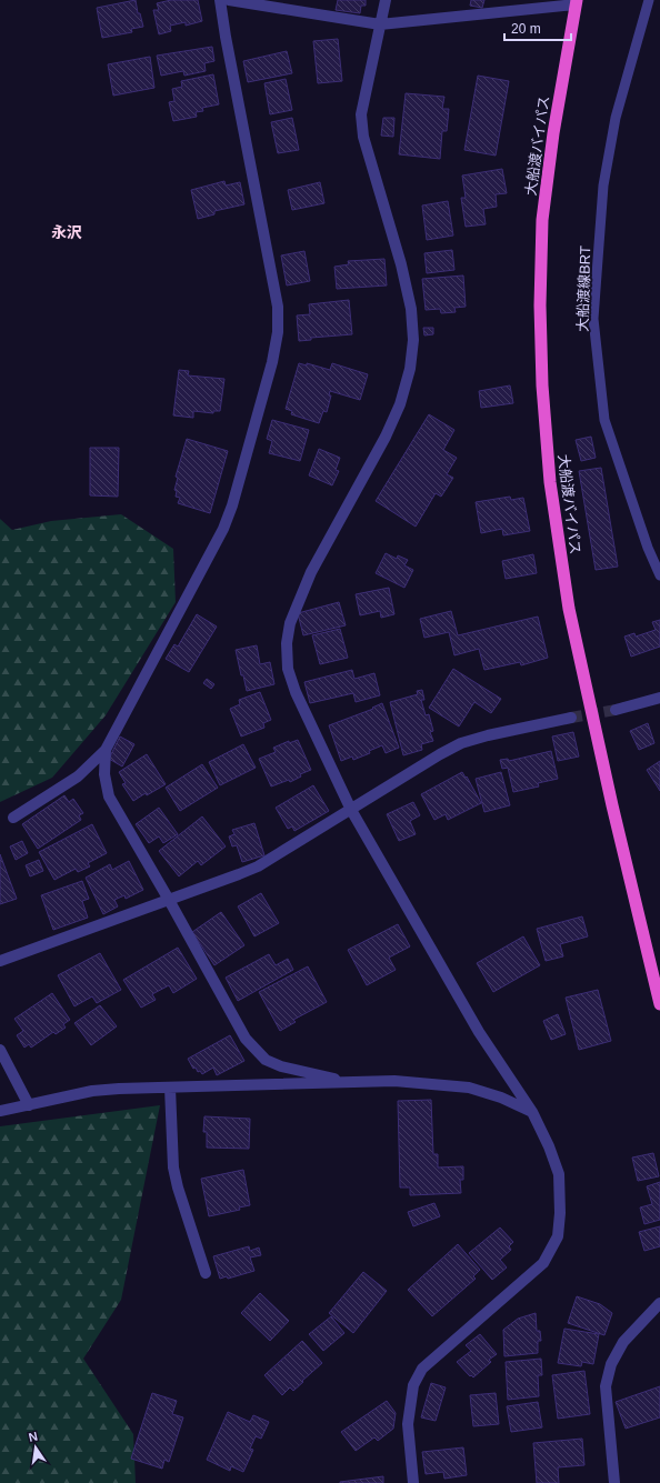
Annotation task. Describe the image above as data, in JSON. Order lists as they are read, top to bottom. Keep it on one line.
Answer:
{"streets":{"highway":["大船渡バイパス"],"lane":["大船渡線BRT"]},"districts":["永沢"],"scale_bar":"20 m","north":"top"}
